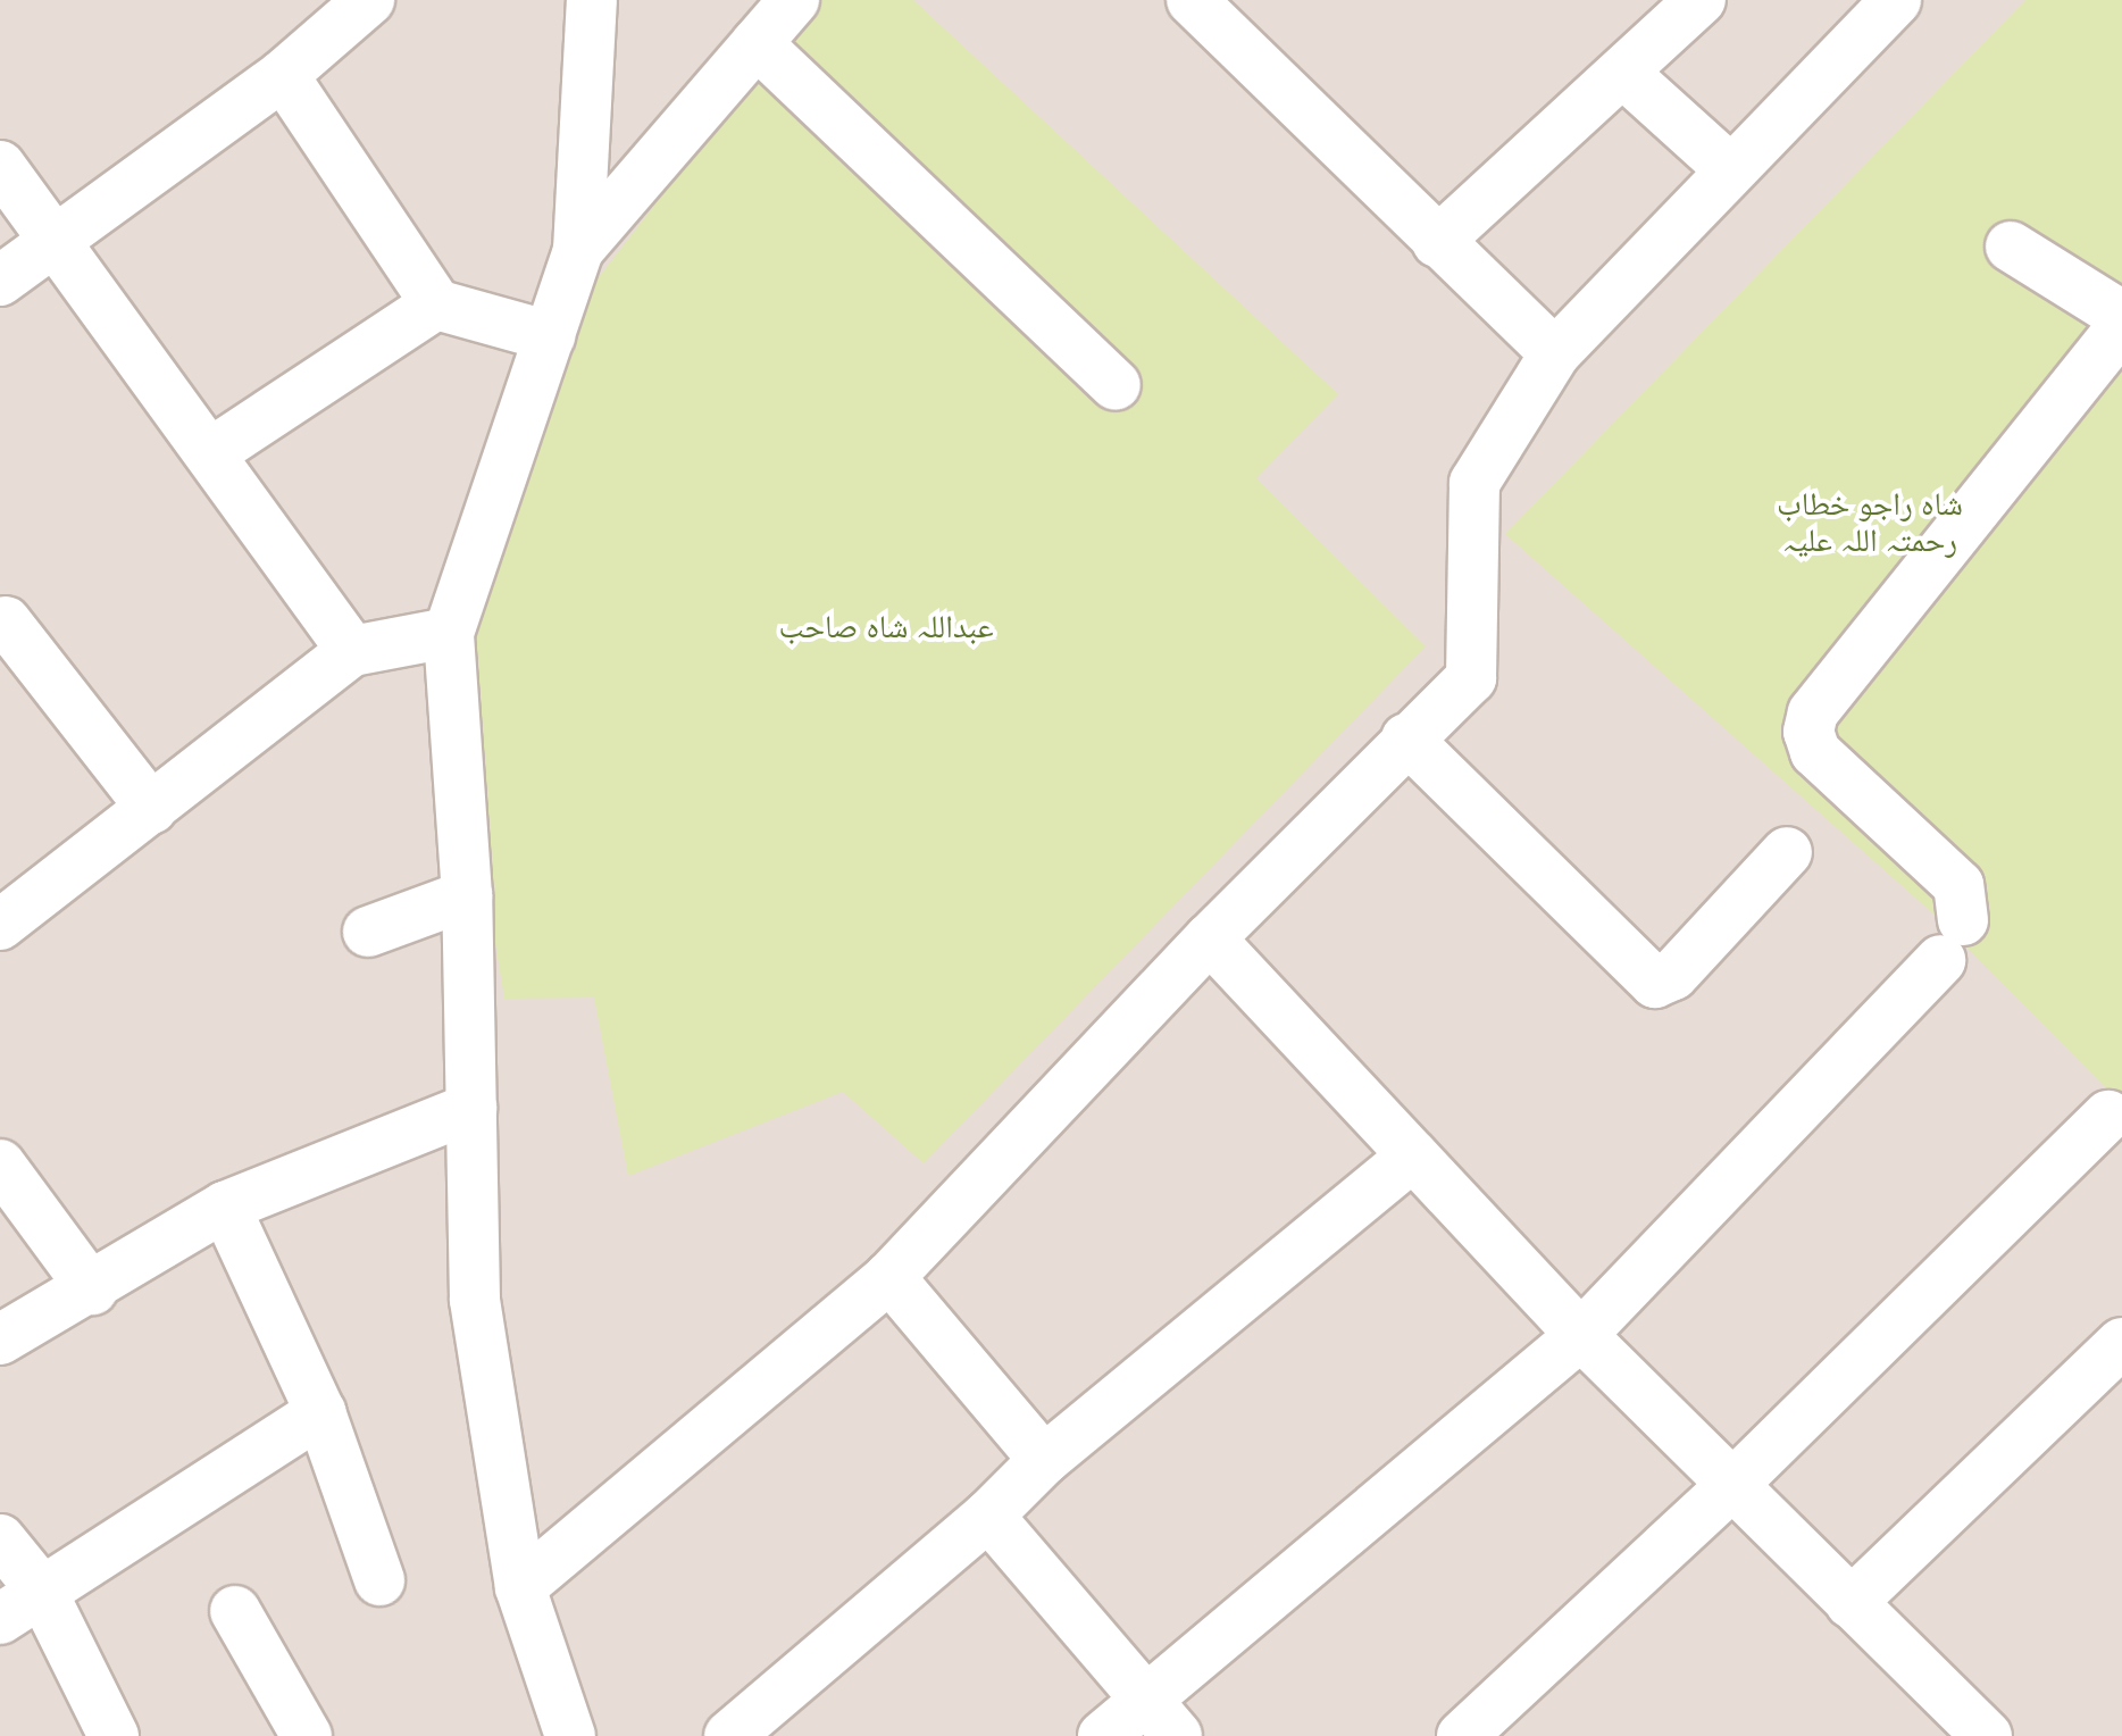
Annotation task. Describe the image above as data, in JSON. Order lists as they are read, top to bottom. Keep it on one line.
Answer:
{"parks":["شاہ راجو خطاب رحمتہ اللہ علیہ","عبداللہ شاہ صاحب"]}
